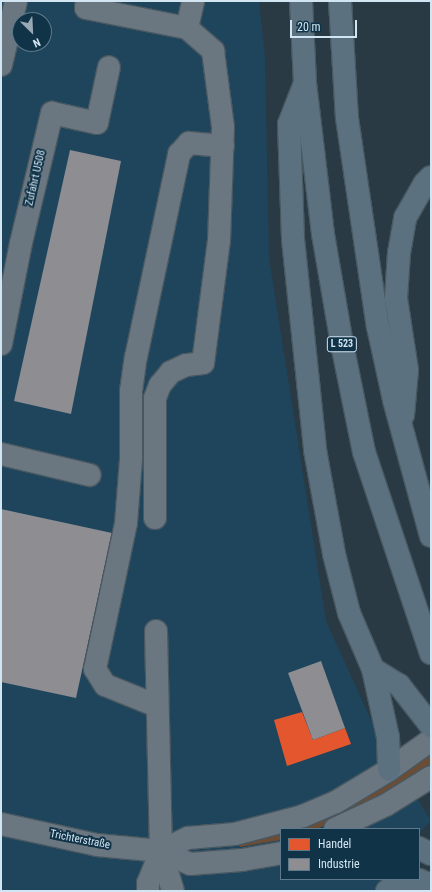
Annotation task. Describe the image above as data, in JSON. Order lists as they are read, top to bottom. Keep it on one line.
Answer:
{"streets":{"highway":["L 523"],"street":["Zufahrt U508","Trichterstraße"]},"legend":["Handel","Industrie"],"scale_bar":"20 m","north":"bottom right"}
